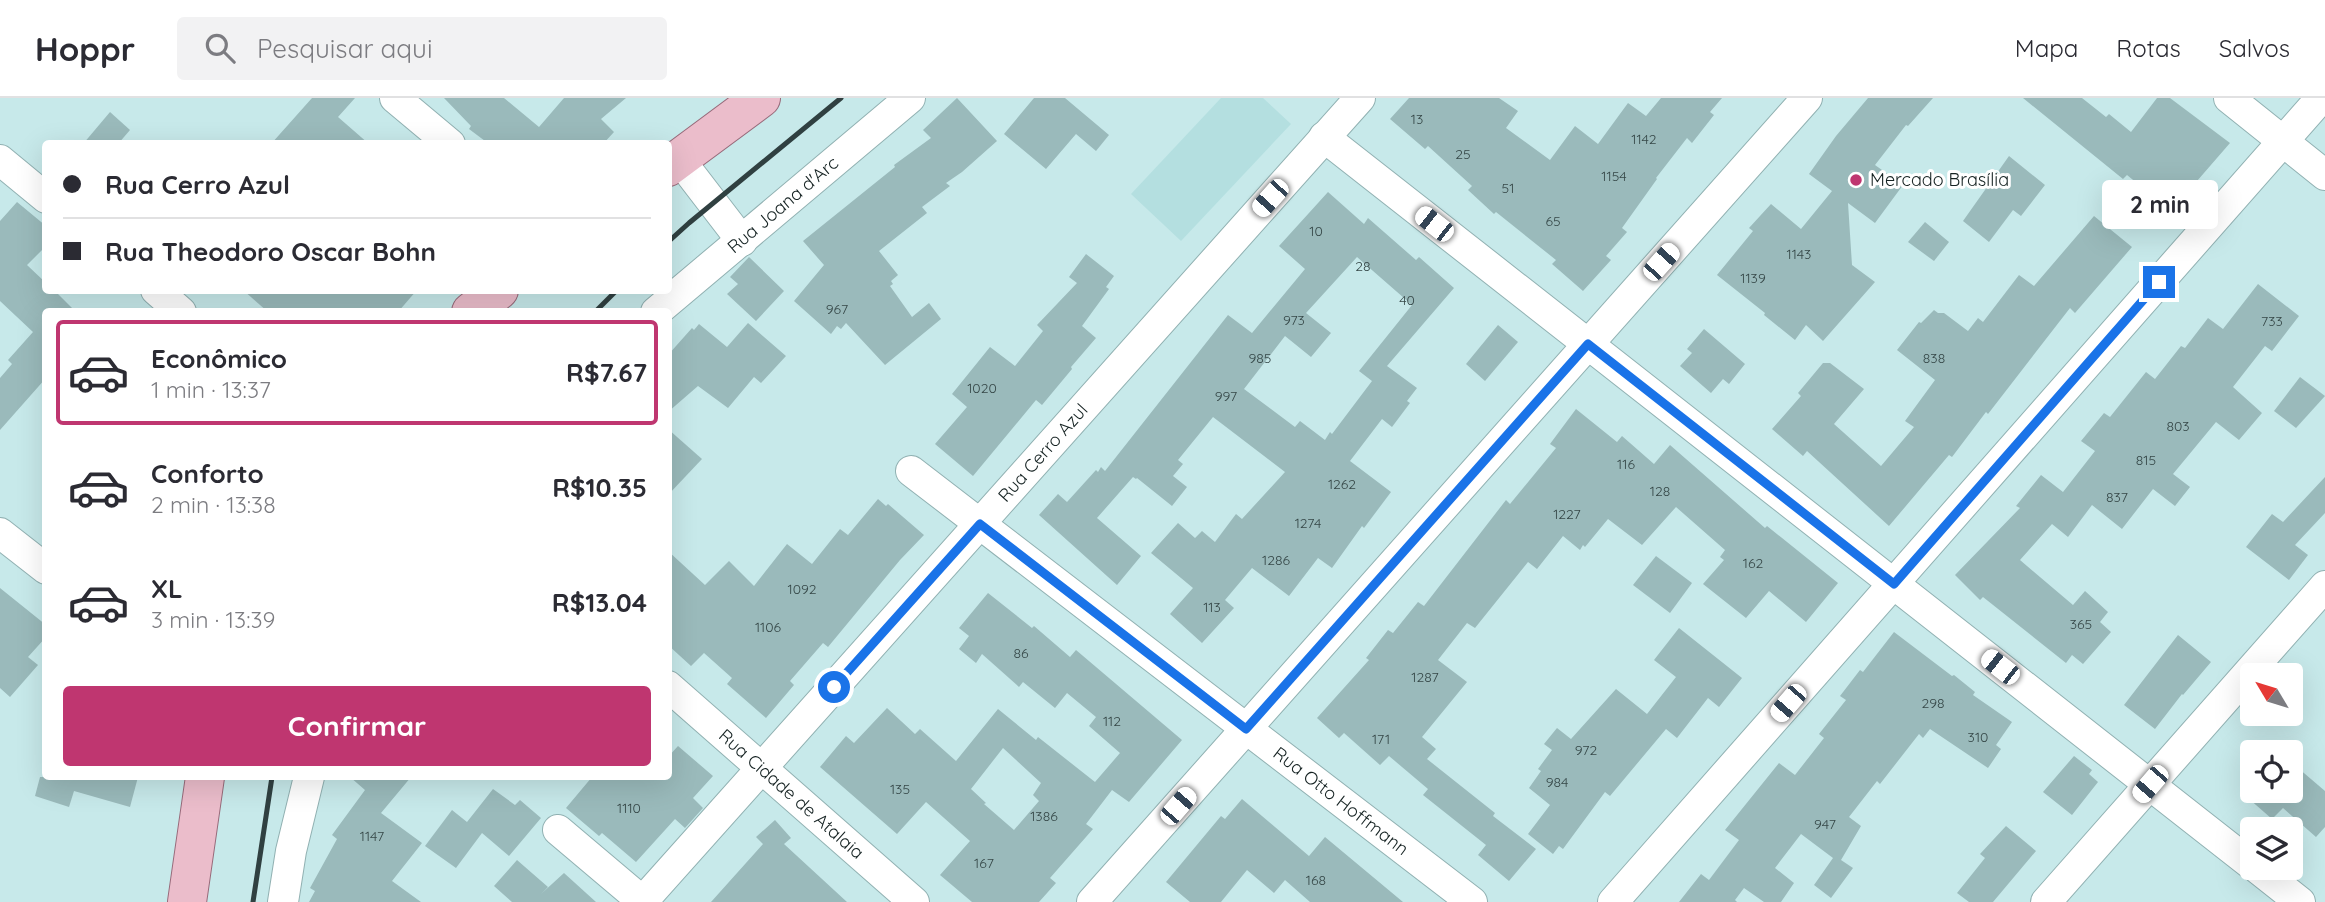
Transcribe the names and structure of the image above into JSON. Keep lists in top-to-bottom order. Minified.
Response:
{"streets":{"street":["Rua Joana d'Arc","Rua Cerro Azul","Rua Cidade de Atalaia","Rua Otto Hoffmann"]},"crossings":[["Rua Cerro Azul","Rua Cidade de Atalaia"],["Rua Cerro Azul","Rua Otto Hoffmann"]],"places":["Mercado Brasília"],"house_numbers":["13","1142","25","1154","51","65","10","1143","28","1139","40","967","973","733","985","838","1020","997","803","815","116","1262","128","837","1227","1274","1286","162","1092","113","365","1106","86","1287","298","112","310","171","972","984","135","1110","1386","947","1147","167","168"],"north":"top left","page":{"header":"Hoppr","search":"Pesquisar aqui","nav":["Mapa","Rotas","Salvos"],"banner":["Rua Cerro Azul","Rua Theodoro Oscar Bohn"],"bubble":"2 min","list":[{"name":"Econômico","note":"1 min · 13:37","value":"R$7.67"},{"name":"Conforto","note":"2 min · 13:38","value":"R$10.35"},{"name":"XL","note":"3 min · 13:39","value":"R$13.04"}],"buttons":"Confirmar"}}
